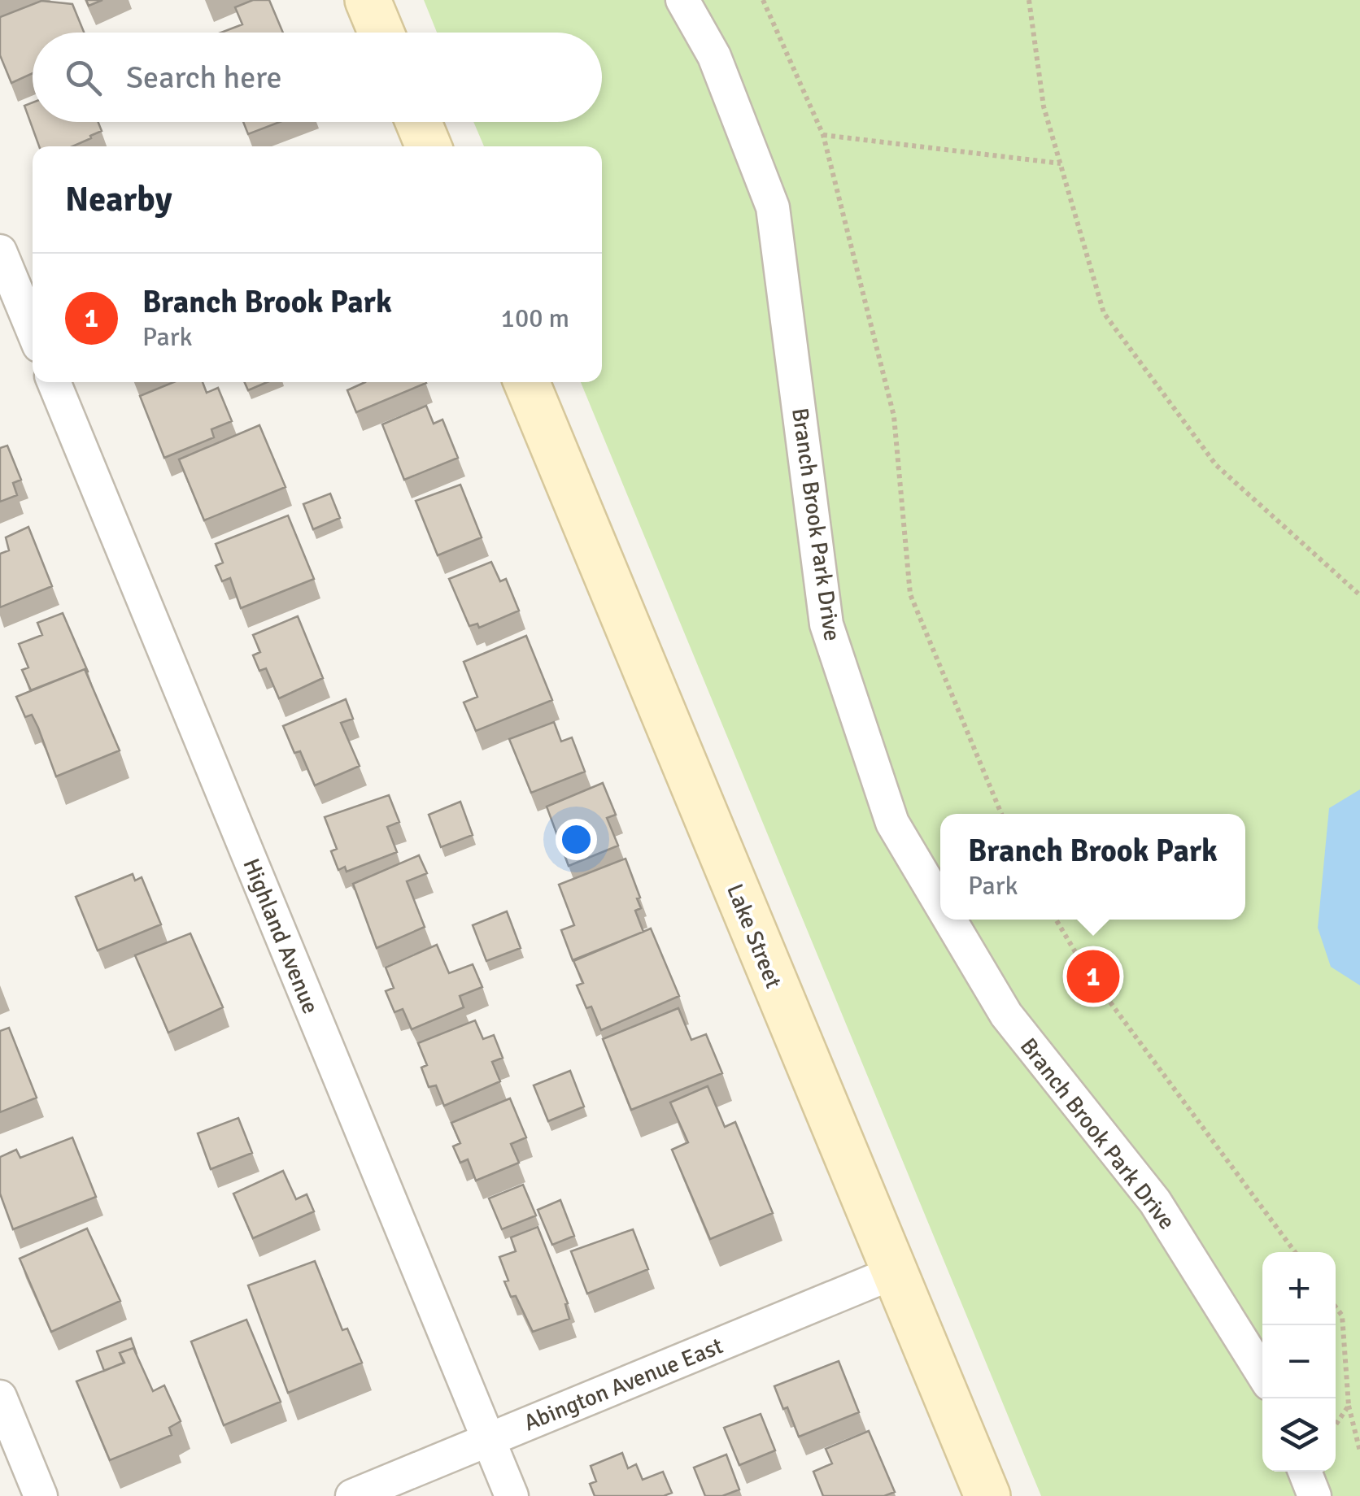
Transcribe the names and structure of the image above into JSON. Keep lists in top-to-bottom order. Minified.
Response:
{"streets":{"street":["Branch Brook Park Drive","Highland Avenue","Lake Street","Abington Avenue East"]},"crossings":[["Highland Avenue","Abington Avenue East"],["Lake Street","Abington Avenue East"]],"page":{"search":"Search here","heading":"Nearby","list":[{"mark":"1","name":"Branch Brook Park","note":"Park","value":"100 m"}],"popup":["Branch Brook Park","Park"],"pins":"1","map_buttons":["+","−"]}}
